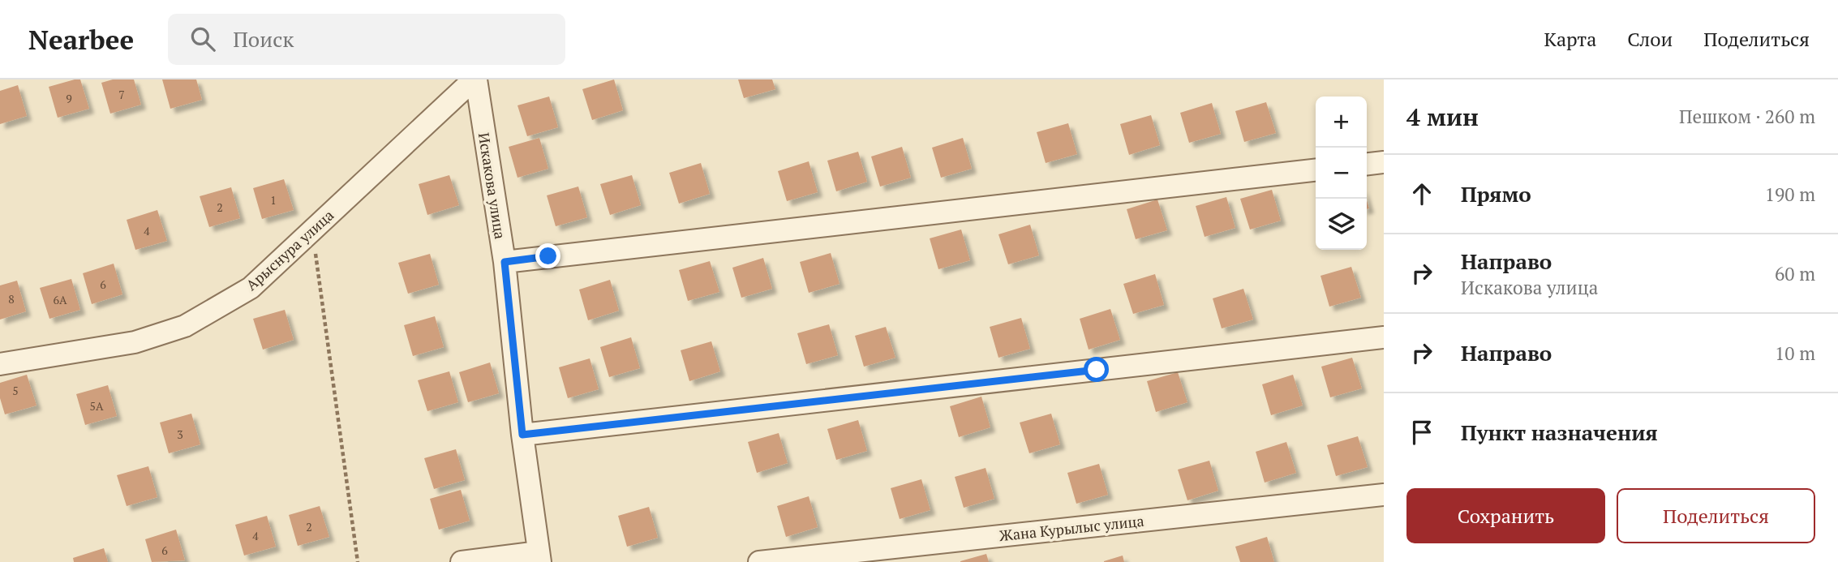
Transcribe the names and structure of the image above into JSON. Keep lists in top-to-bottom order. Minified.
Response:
{"streets":{"street":["Искакова улица","Арыснура улица","Жана Курылыс улица"]},"crossings":[["Искакова улица","Арыснура улица"]],"house_numbers":["7","9","1","2","4","6","8","6А","5","5А","3","2","4","6"],"page":{"header":"Nearbee","search":"Поиск","nav":["Карта","Слои","Поделиться"],"heading":["4 мин","Пешком · 260 m"],"map_buttons":["+","−"],"list":[["Прямо","190 m"],["Направо","Искакова улица","60 m"],["Направо","10 m"],"Пункт назначения"],"buttons":["Сохранить","Поделиться"]}}
